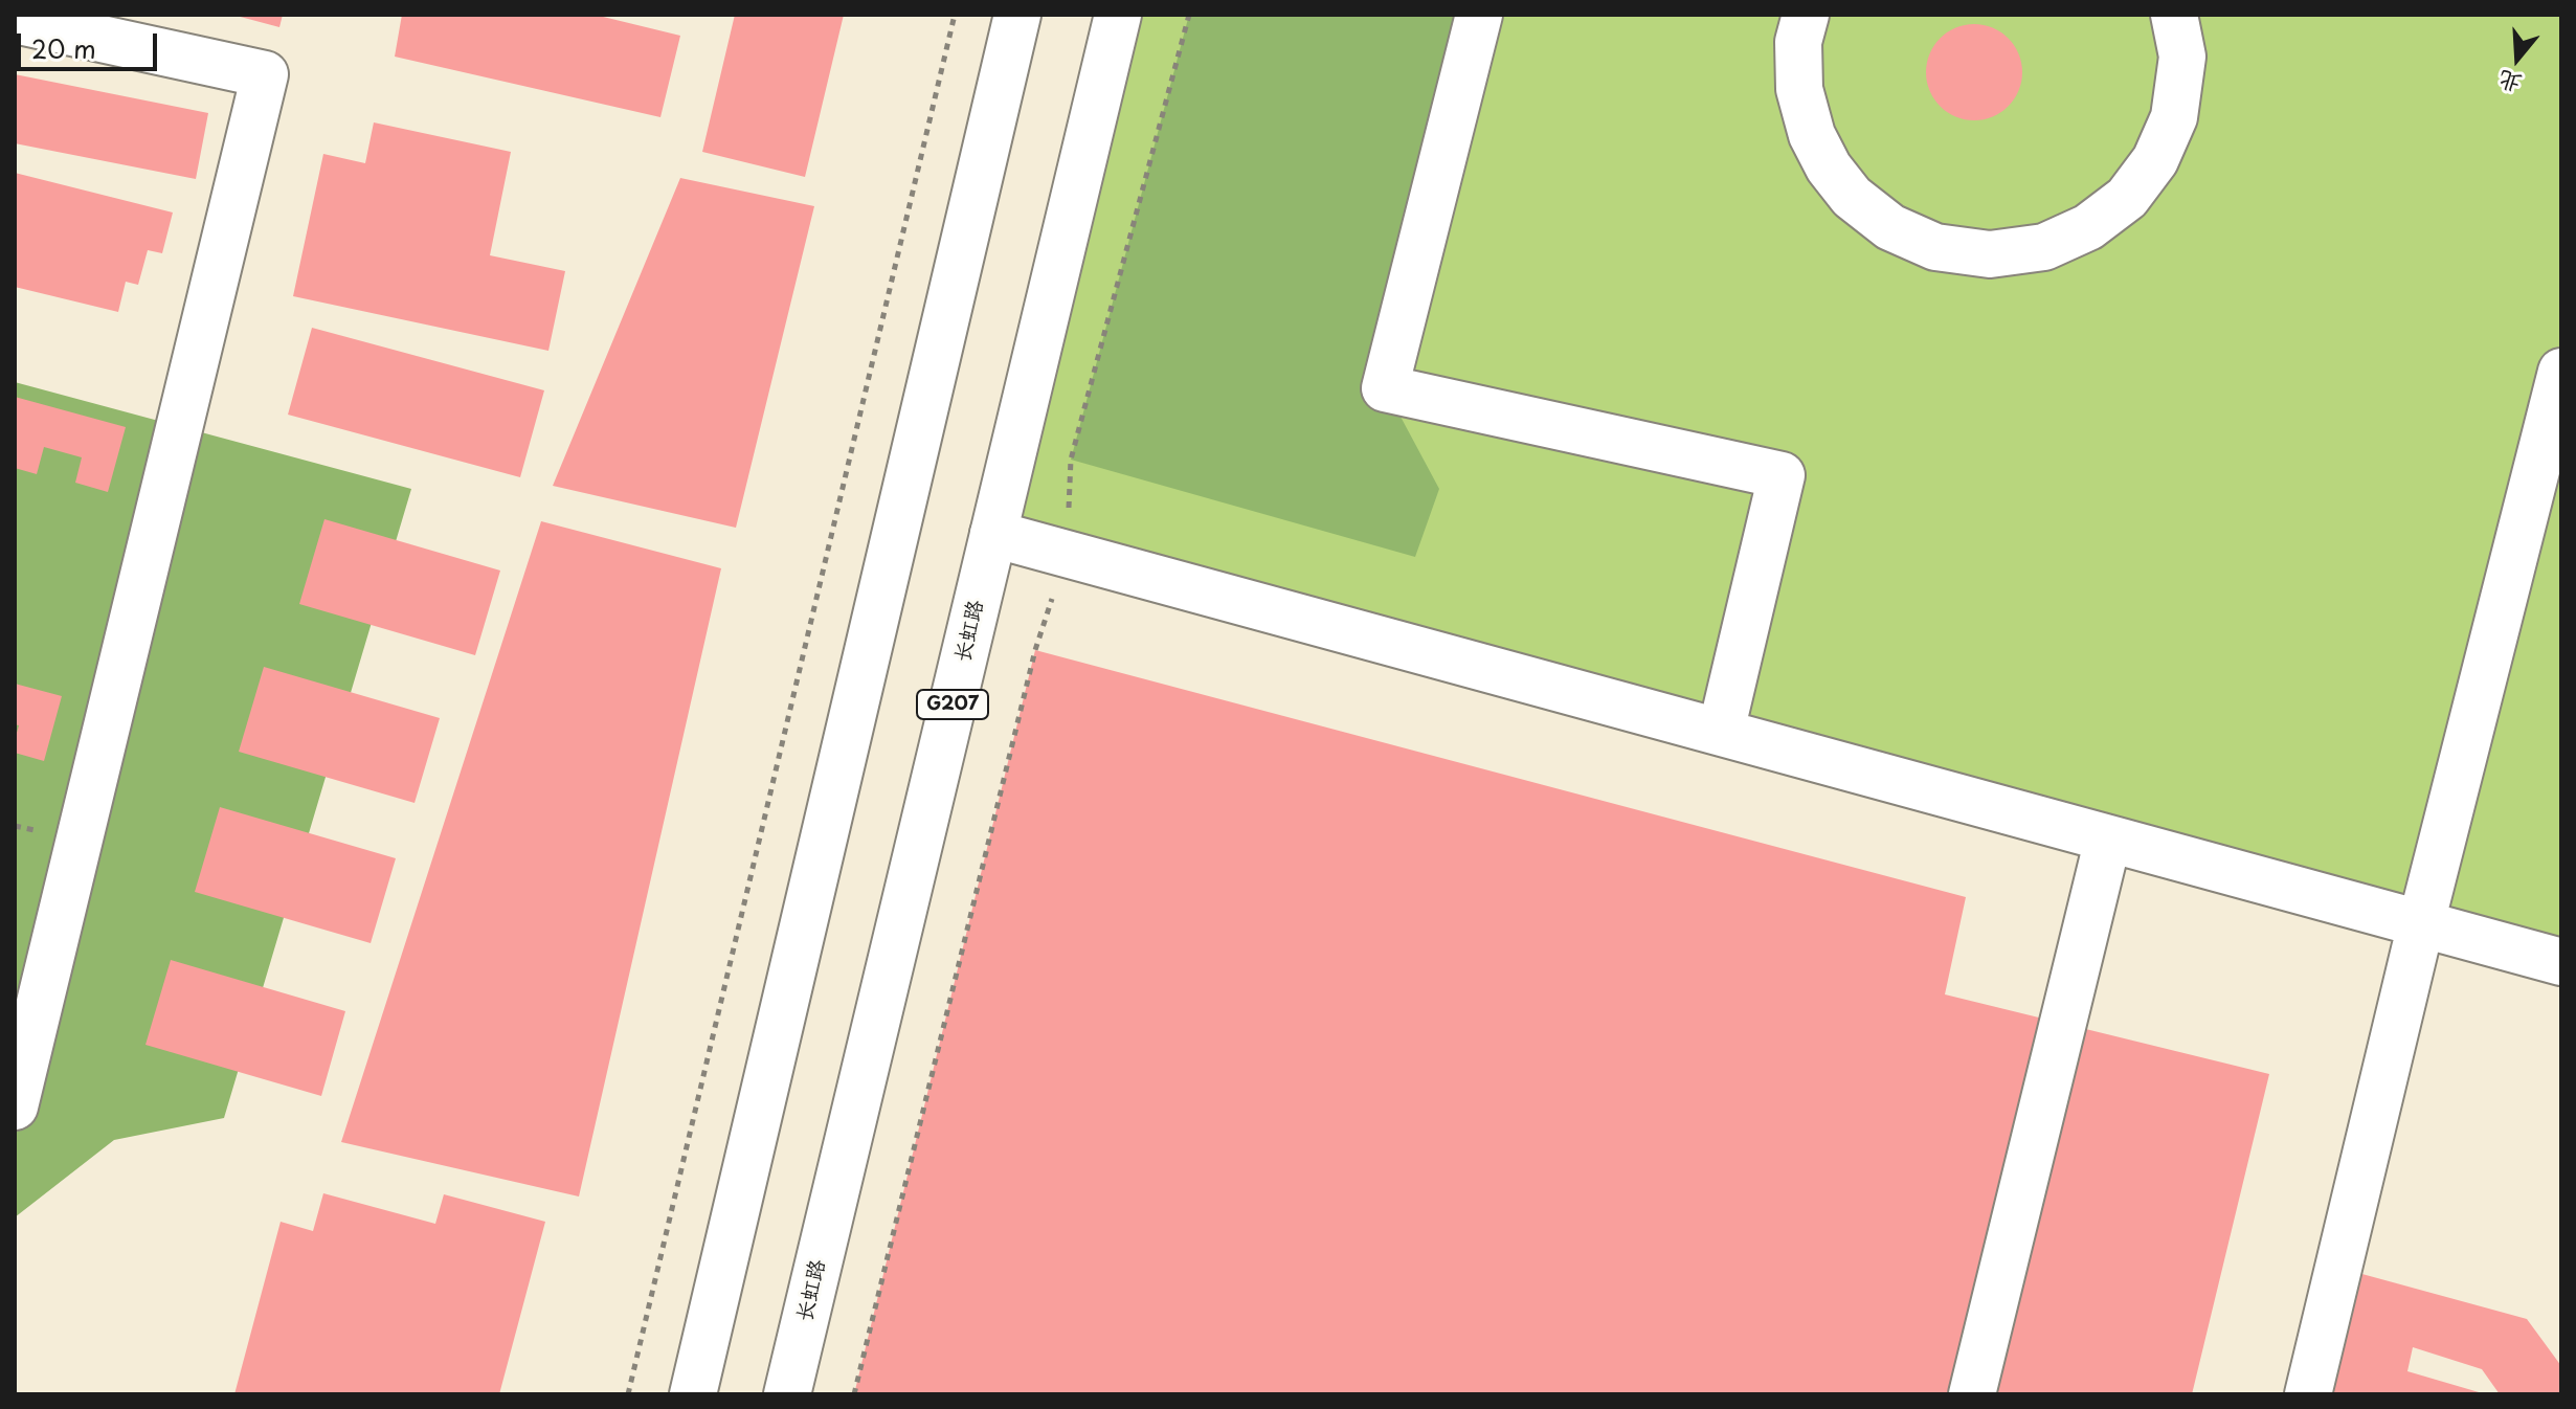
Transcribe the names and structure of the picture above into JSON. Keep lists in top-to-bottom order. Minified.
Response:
{"streets":{"main road":["长虹路","G207"]},"scale_bar":"20 m","north":"bottom"}
